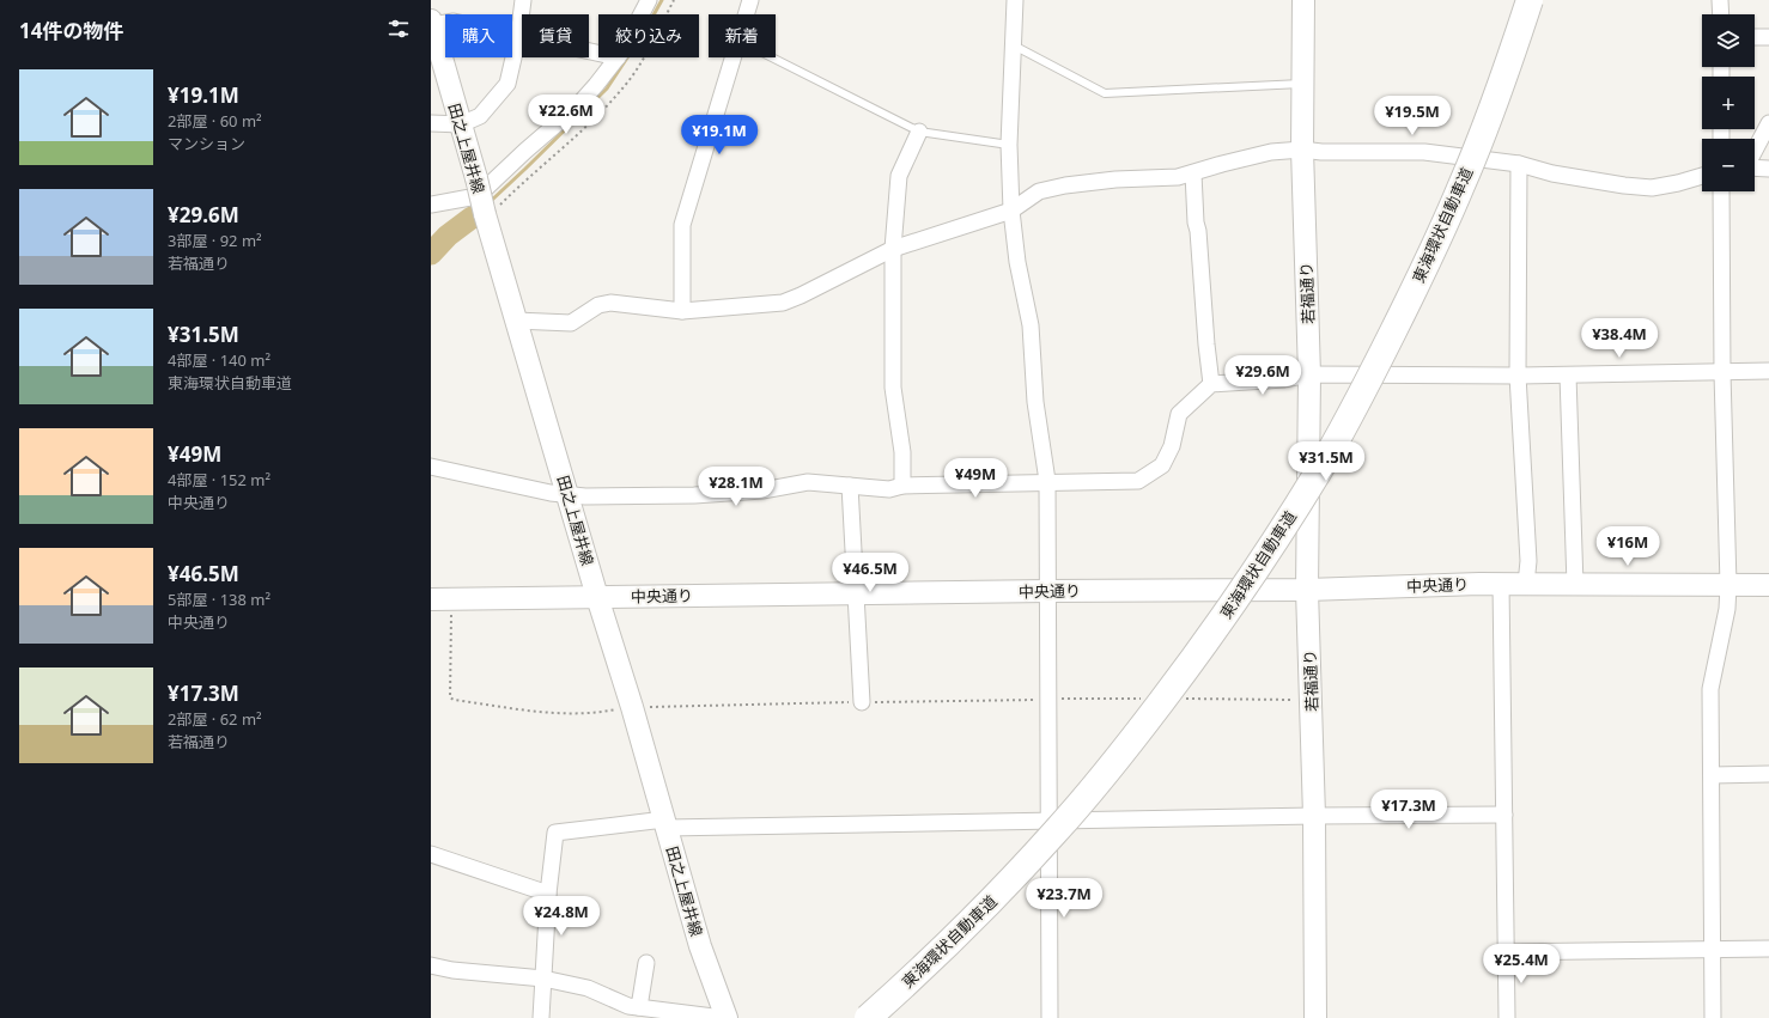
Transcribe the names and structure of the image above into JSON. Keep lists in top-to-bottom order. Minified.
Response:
{"streets":{"highway":["東海環状自動車道"],"street":["田之上屋井線","若福通り","中央通り"]},"crossings":[["田之上屋井線","中央通り"],["若福通り","中央通り"]],"page":{"heading":"14件の物件","map_buttons":["+","−"],"chip":["購入","賃貸","絞り込み","新着"],"list":[{"name":"¥19.1M","note":"2部屋 · 60 m² · マンション"},{"name":"¥29.6M","note":"3部屋 · 92 m² · 若福通り"},{"name":"¥31.5M","note":"4部屋 · 140 m² · 東海環状自動車道"},{"name":"¥49M","note":"4部屋 · 152 m² · 中央通り"},{"name":"¥46.5M","note":"5部屋 · 138 m² · 中央通り"},{"name":"¥17.3M","note":"2部屋 · 62 m² · 若福通り"}],"price":["¥22.6M","¥19.5M","¥19.1M","¥38.4M","¥29.6M","¥31.5M","¥49M","¥28.1M","¥16M","¥46.5M","¥17.3M","¥23.7M","¥24.8M","¥25.4M"]}}
